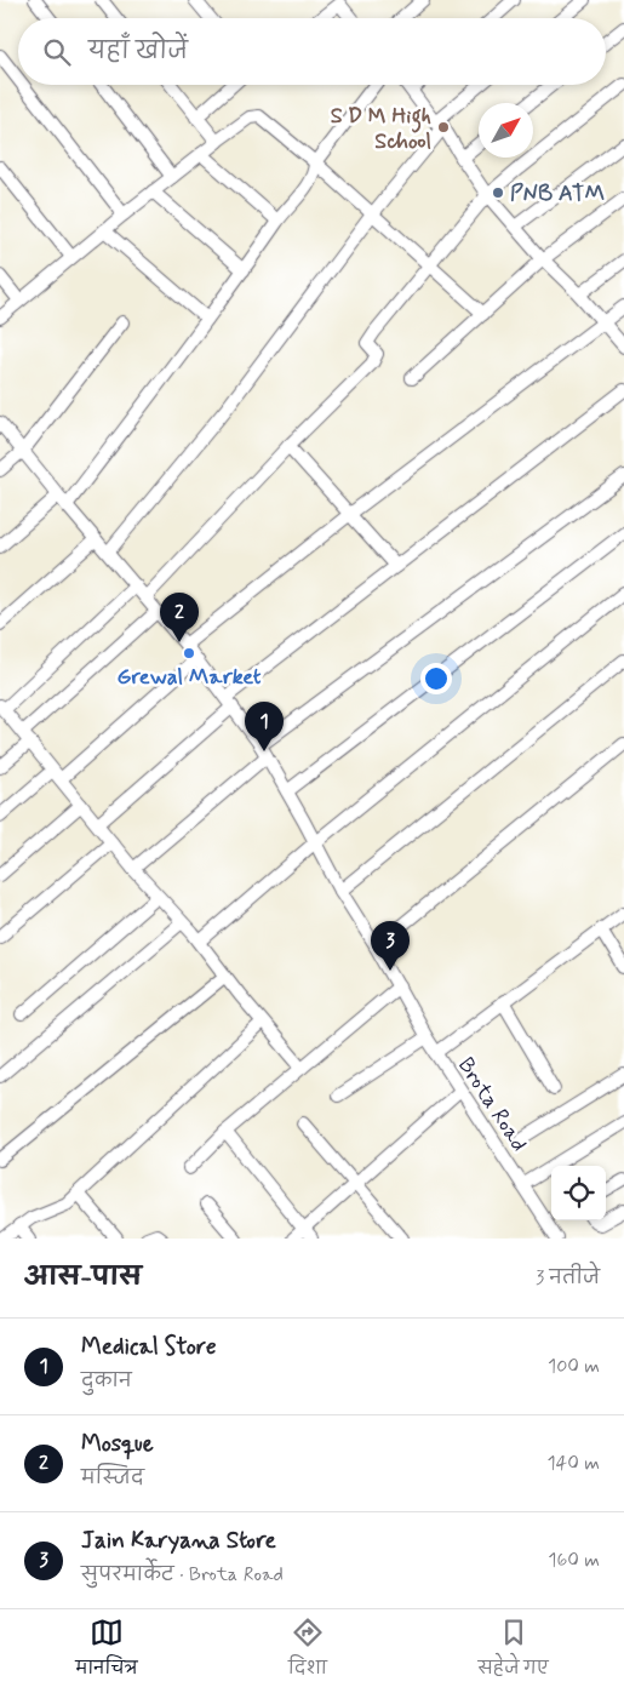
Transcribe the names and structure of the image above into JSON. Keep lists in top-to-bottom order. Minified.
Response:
{"streets":{"street":["Brota Road"]},"places":["S D M High School","PNB ATM","Grewal Market"],"north":"top right","page":{"search":"यहाँ खोजें","pins":["2","1","3"],"heading":["आस-पास","3 नतीजे"],"list":[{"mark":"1","name":"Medical Store","note":"दुकान","value":"100 m"},{"mark":"2","name":"Mosque","note":"मस्जिद","value":"140 m"},{"mark":"3","name":"Jain Karyana Store","note":"सुपरमार्केट · Brota Road","value":"160 m"}],"nav":["मानचित्र","दिशा","सहेजे गए"]}}
